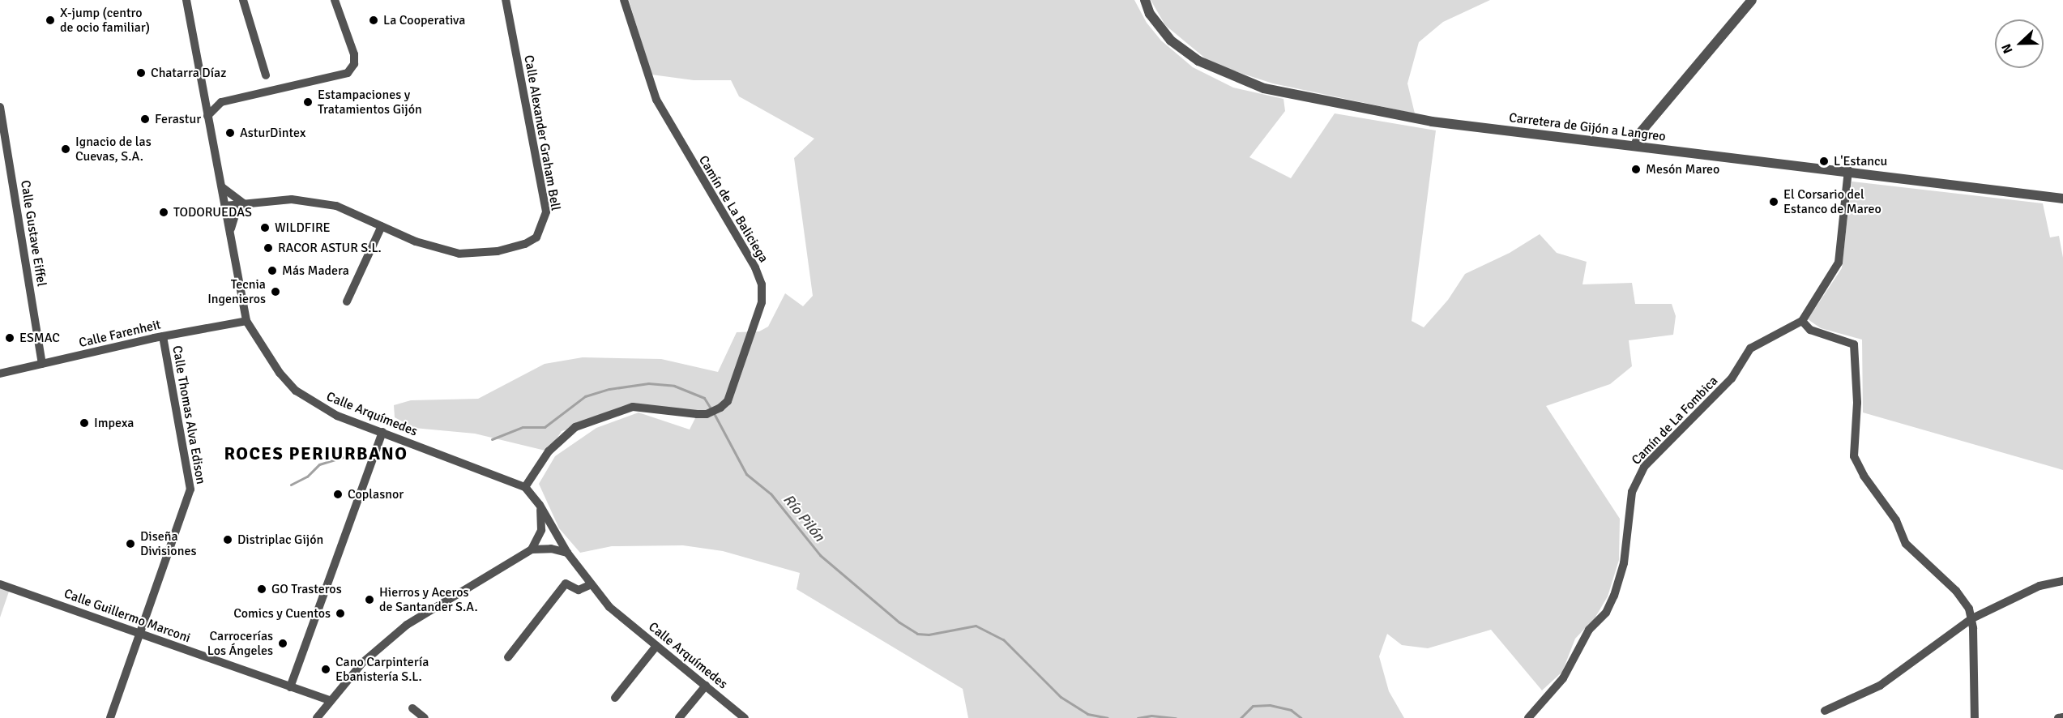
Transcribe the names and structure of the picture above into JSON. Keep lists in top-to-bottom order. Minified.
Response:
{"streets":{"street":["Carretera de Gijón a Langreo","Calle Alexander Graham Bell","Camín de La Baliciega","Calle Gustave Eiffel","Calle Farenheit","Calle Arquímedes","Calle Thomas Alva Edison","Camín de La Fombica","Calle Guillermo Marconi"]},"crossings":[["Calle Alexander Graham Bell","Calle Arquímedes"],["Camín de La Baliciega","Calle Arquímedes"],["Calle Gustave Eiffel","Calle Farenheit"],["Calle Farenheit","Calle Arquímedes"],["Calle Farenheit","Calle Thomas Alva Edison"],["Calle Thomas Alva Edison","Calle Guillermo Marconi"]],"districts":["ROCES PERIURBANO"],"water":["Río Pilón"],"places":["X-jump (centro de ocio familiar)","La Cooperativa","Chatarra Díaz","Estampaciones y Tratamientos Gijón","Ferastur","AsturDintex","Ignacio de las Cuevas, S.A.","L'Estancu","Mesón Mareo","El Corsario del Estanco de Mareo","TODORUEDAS","WILDFIRE","RACOR ASTUR S.L.","Más Madera","Tecnia Ingenieros","ESMAC","Impexa","Coplasnor","Distriplac Gijón","Diseña Divisiones","GO Trasteros","Hierros y Aceros de Santander S.A.","Comics y Cuentos","Carrocerías Los Ángeles","Cano Carpintería Ebanistería S.L."],"north":"left"}
